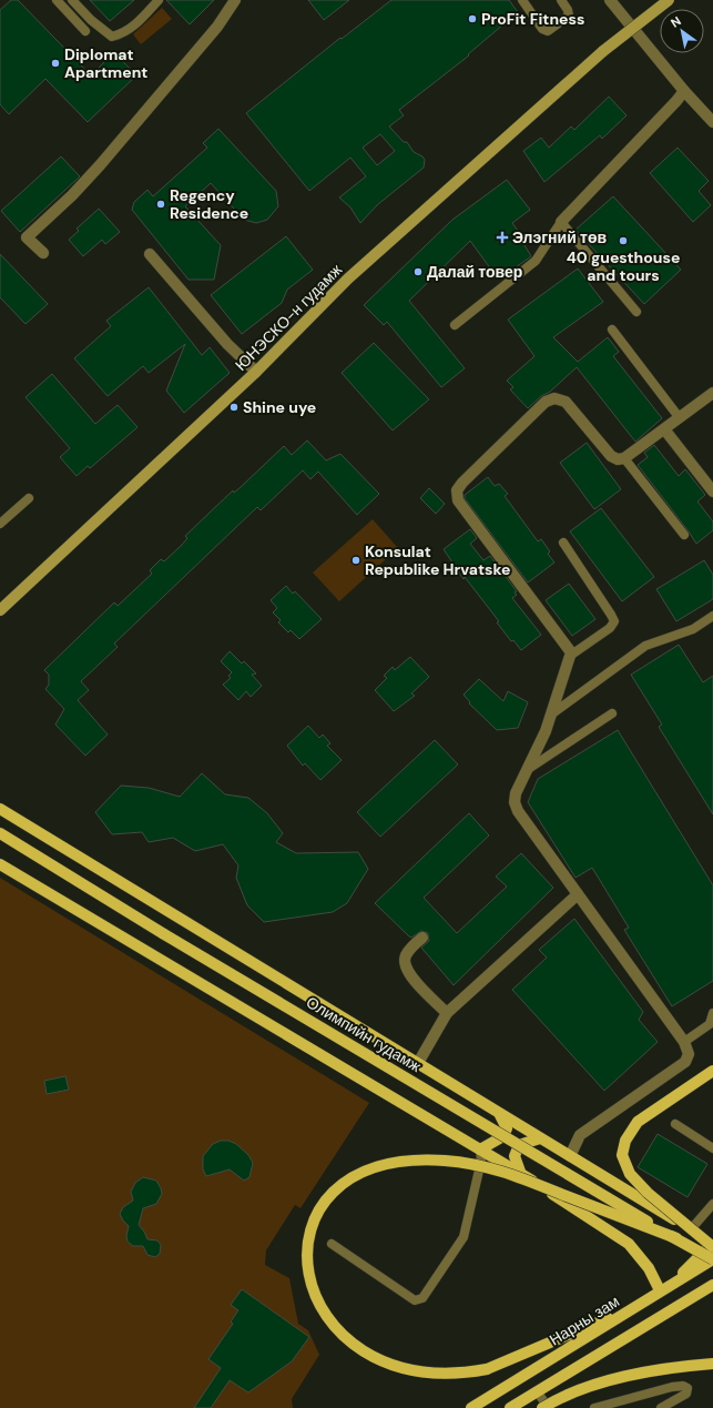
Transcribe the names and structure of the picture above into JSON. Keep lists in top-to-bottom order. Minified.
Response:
{"streets":{"main road":["ЮНЭСКО-н гудамж","Олимпийн гудамж","Нарны зам"]},"crossings":[["Олимпийн гудамж","Нарны зам"]],"places":{"other":["ProFit Fitness","Diplomat Apartment","Regency Residence","40 guesthouse and tours","Далай товер","Shine uye","Konsulat Republike Hrvatske"],"health":["Элэгний төв"]},"north":"top left"}
